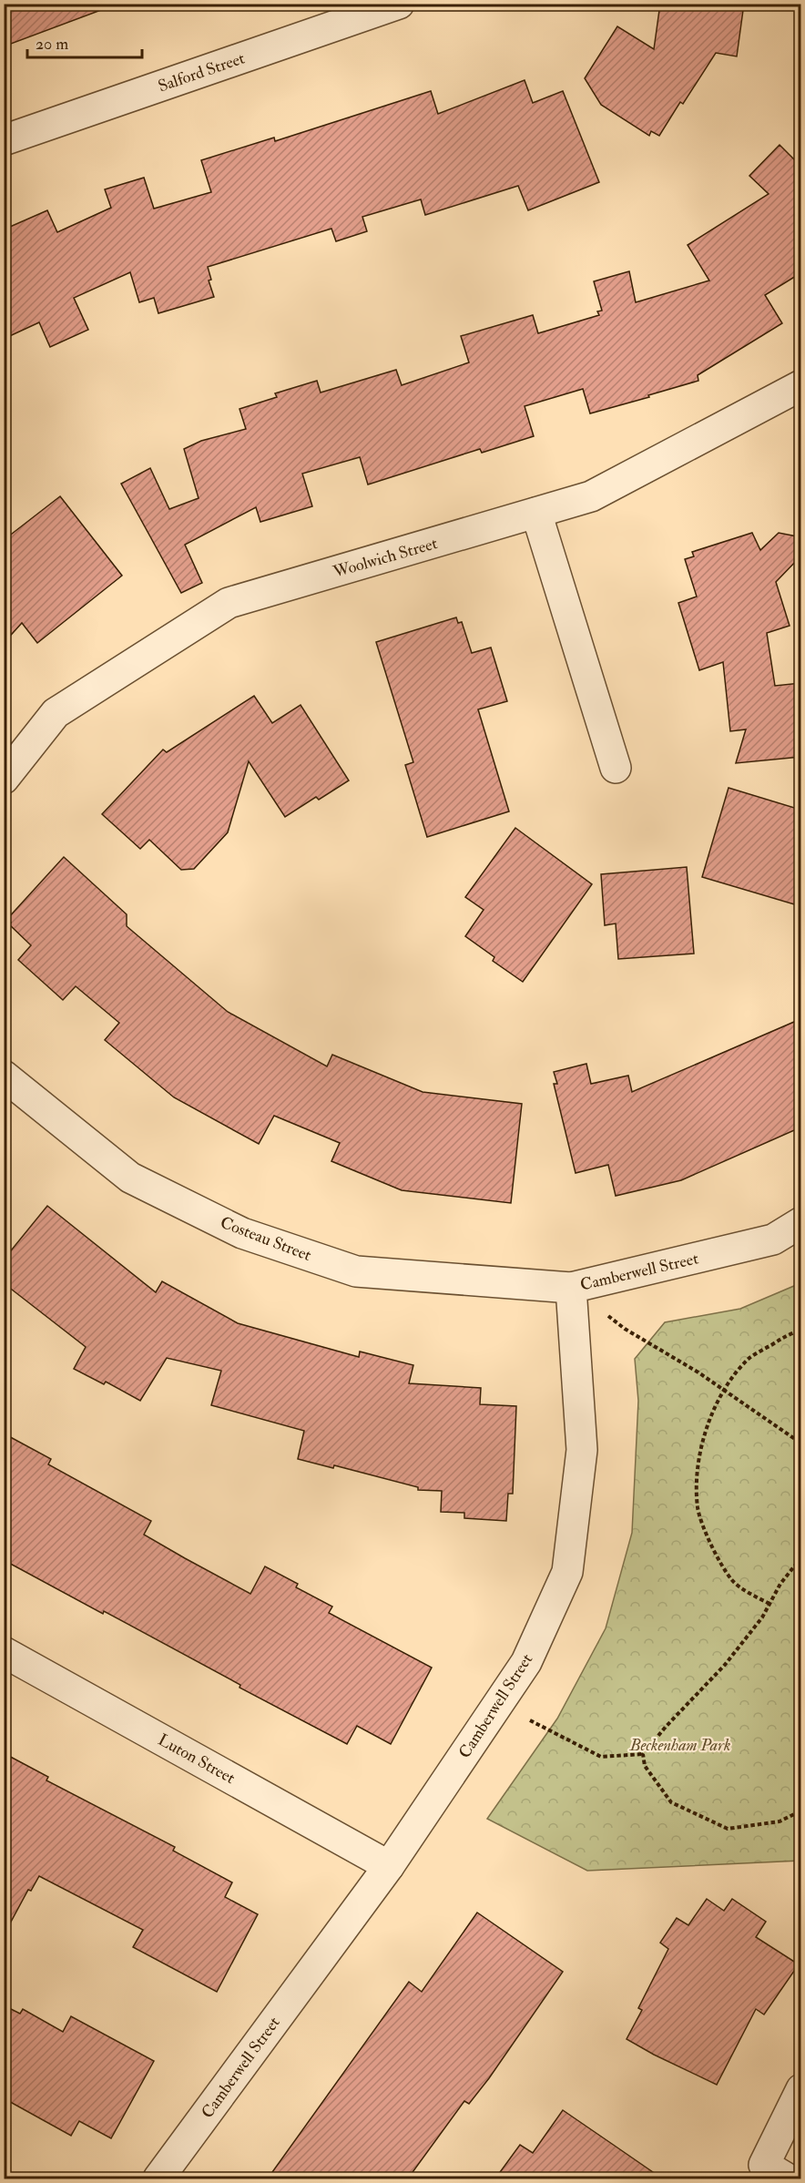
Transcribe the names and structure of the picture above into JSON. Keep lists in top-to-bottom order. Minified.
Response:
{"streets":{"street":["Salford Street","Woolwich Street","Costeau Street","Camberwell Street","Luton Street"]},"crossings":[["Costeau Street","Camberwell Street"],["Camberwell Street","Luton Street"]],"parks":["Beckenham Park"],"scale_bar":"20 m"}
